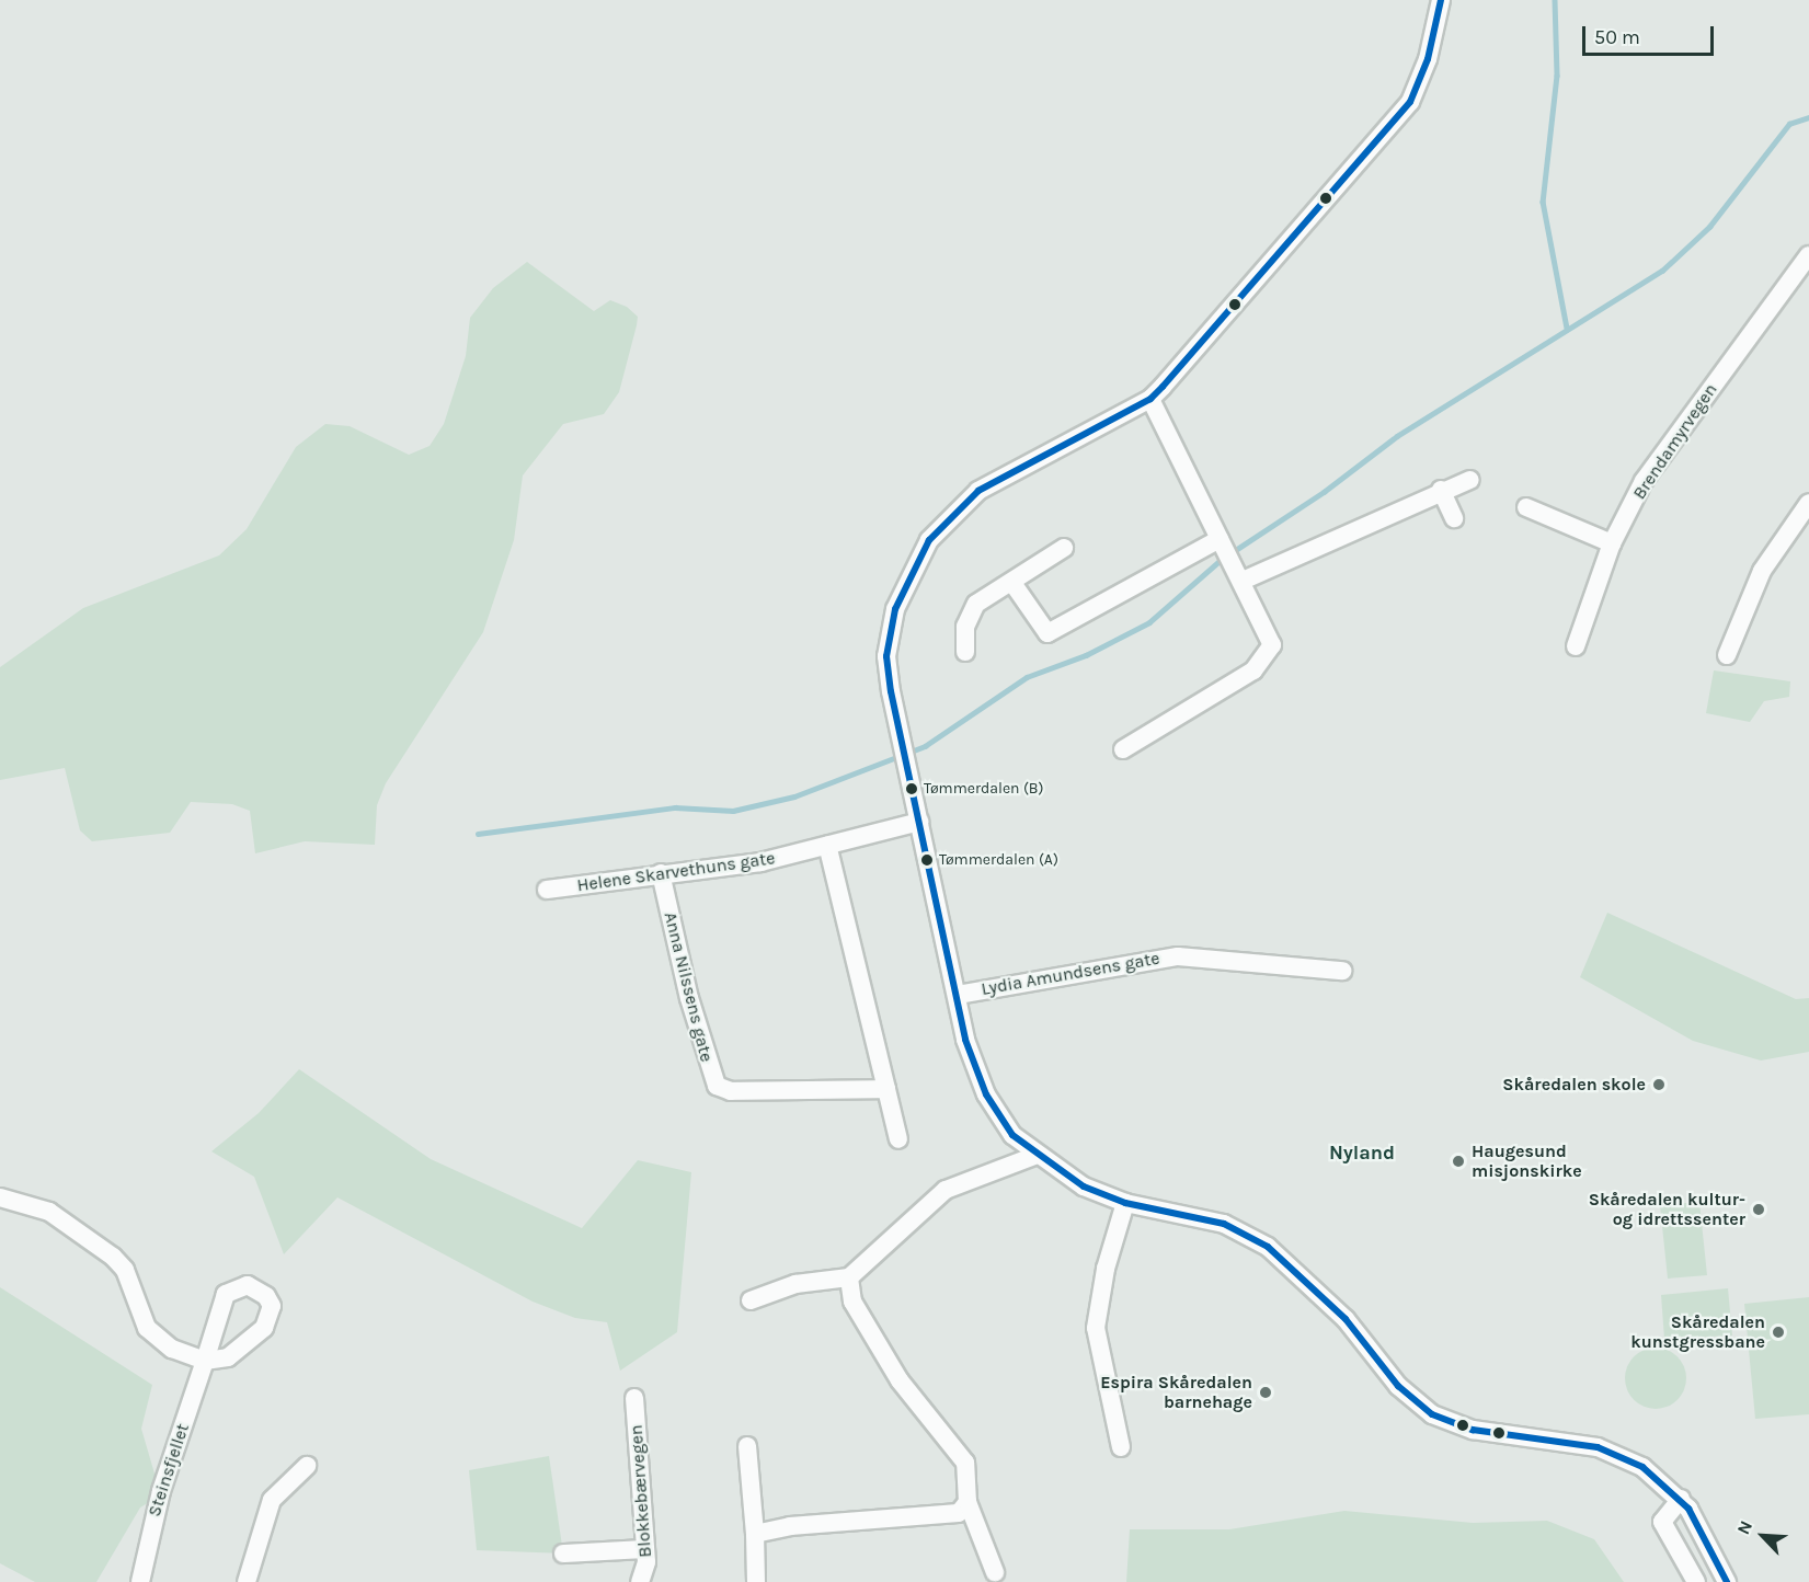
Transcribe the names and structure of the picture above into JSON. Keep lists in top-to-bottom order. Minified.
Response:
{"streets":{"street":["Brendamyrvegen","Helene Skarvethuns gate","Lydia Amundsens gate","Anna Nilssens gate","Steinsfjellet","Blokkebærvegen"]},"crossings":[["Helene Skarvethuns gate","Anna Nilssens gate"]],"districts":["Nyland"],"places":["Tømmerdalen (B)","Tømmerdalen (A)","Skåredalen skole","Haugesund misjonskirke","Skåredalen kultur- og idrettssenter","Skåredalen kunstgressbane","Espira Skåredalen barnehage"],"scale_bar":"50 m","north":"top left"}
